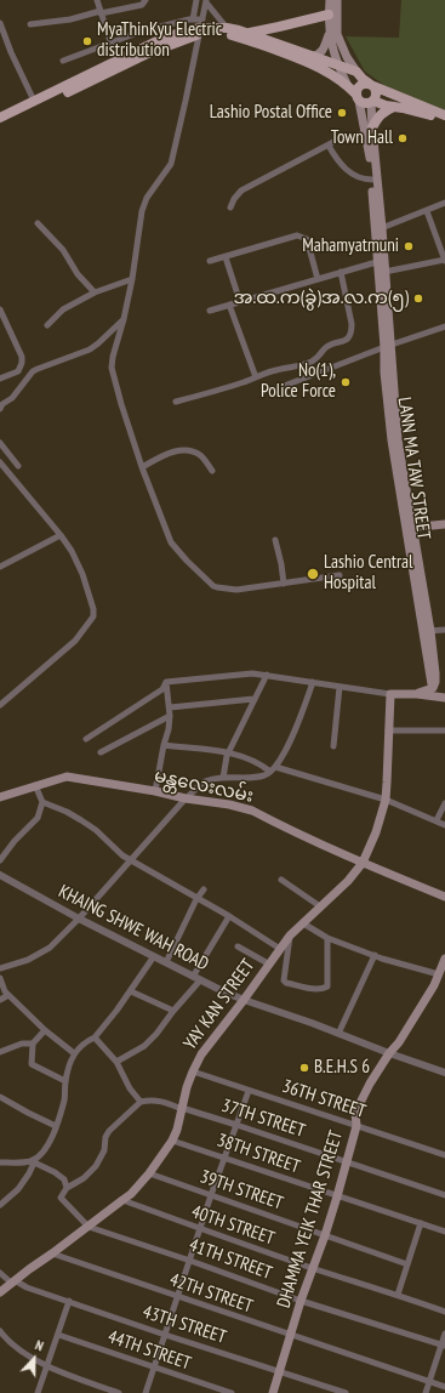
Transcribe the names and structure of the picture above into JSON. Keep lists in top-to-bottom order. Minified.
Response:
{"streets":{"main road":["LANN MA TAW STREET","မန္တလေးလမ်း","YAY KAN STREET","DHAMMA YEIK THAR STREET"],"street":["KHAING SHWE WAH ROAD","36TH STREET","37TH STREET","38TH STREET","39TH STREET","40TH STREET","41TH STREET","42TH STREET","43TH STREET","44TH STREET"]},"crossings":[["မန္တလေးလမ်း","YAY KAN STREET"],["KHAING SHWE WAH ROAD","YAY KAN STREET"],["KHAING SHWE WAH ROAD","DHAMMA YEIK THAR STREET"],["YAY KAN STREET","36TH STREET"],["YAY KAN STREET","37TH STREET"],["YAY KAN STREET","38TH STREET"],["YAY KAN STREET","39TH STREET"],["YAY KAN STREET","40TH STREET"],["YAY KAN STREET","41TH STREET"],["YAY KAN STREET","42TH STREET"],["YAY KAN STREET","43TH STREET"],["36TH STREET","DHAMMA YEIK THAR STREET"],["37TH STREET","DHAMMA YEIK THAR STREET"],["38TH STREET","DHAMMA YEIK THAR STREET"],["39TH STREET","DHAMMA YEIK THAR STREET"],["DHAMMA YEIK THAR STREET","40TH STREET"],["DHAMMA YEIK THAR STREET","41TH STREET"],["DHAMMA YEIK THAR STREET","42TH STREET"],["DHAMMA YEIK THAR STREET","43TH STREET"]],"places":["MyaThinKyu Electric distribution","Lashio Postal Office","Town Hall","Mahamyatmuni","အ.ထ.က(ခွဲ)အ.လ.က(၅)","No(1), Police Force","Lashio Central Hospital","B.E.H.S 6"],"north":"top"}
